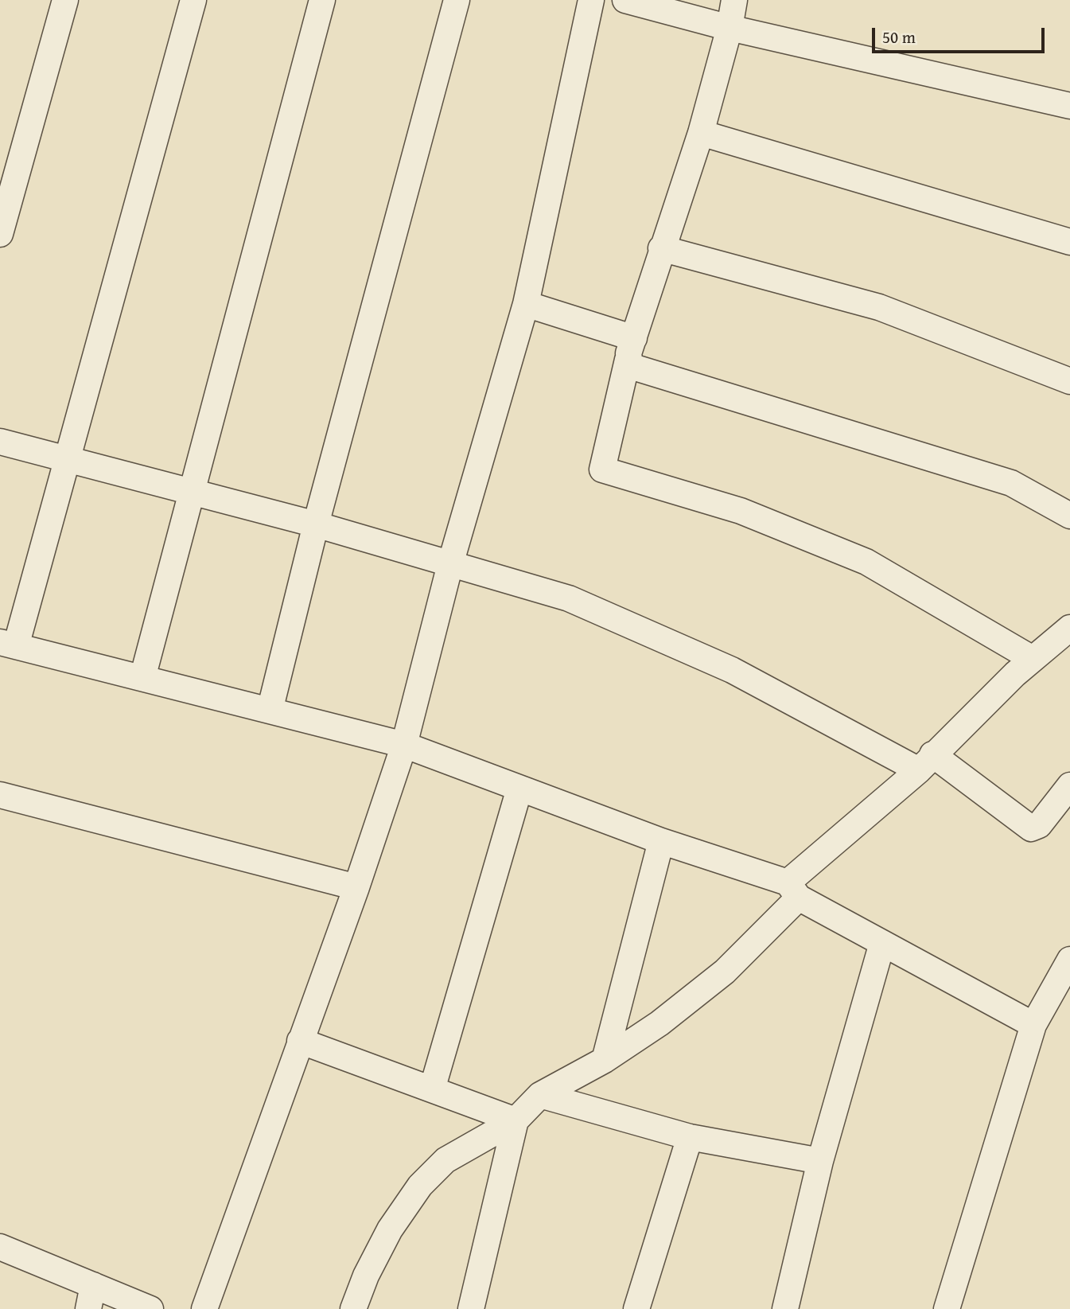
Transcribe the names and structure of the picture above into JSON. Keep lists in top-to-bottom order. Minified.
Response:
{"scale_bar":"50 m"}
